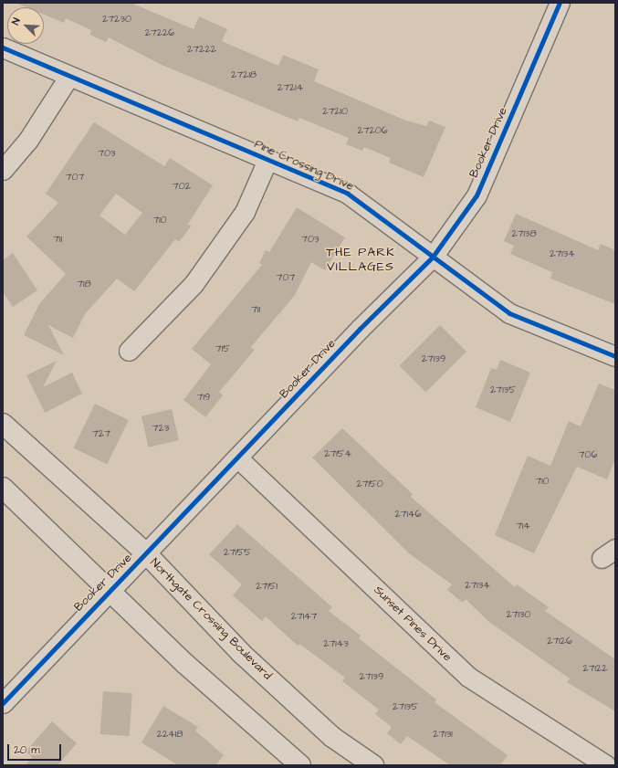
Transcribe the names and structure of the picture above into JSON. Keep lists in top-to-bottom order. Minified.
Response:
{"streets":{"main road":["Northgate Crossing Boulevard"],"street":["Booker Drive","Pine Crossing Drive","Sunset Pines Drive"]},"crossings":[["Booker Drive","Pine Crossing Drive"],["Booker Drive","Northgate Crossing Boulevard"],["Booker Drive","Sunset Pines Drive"]],"districts":["THE PARK VILLAGES"],"house_numbers":["27230","27226","27222","27218","27214","27210","27206","703","707","702","710","27138","711","703","27134","707","718","711","715","27139","27135","719","723","727","27154","706","710","27150","27146","714","27155","27134","27151","27130","27147","27126","27143","27122","27139","27135","22418","27131"],"scale_bar":"20 m","north":"top left"}
